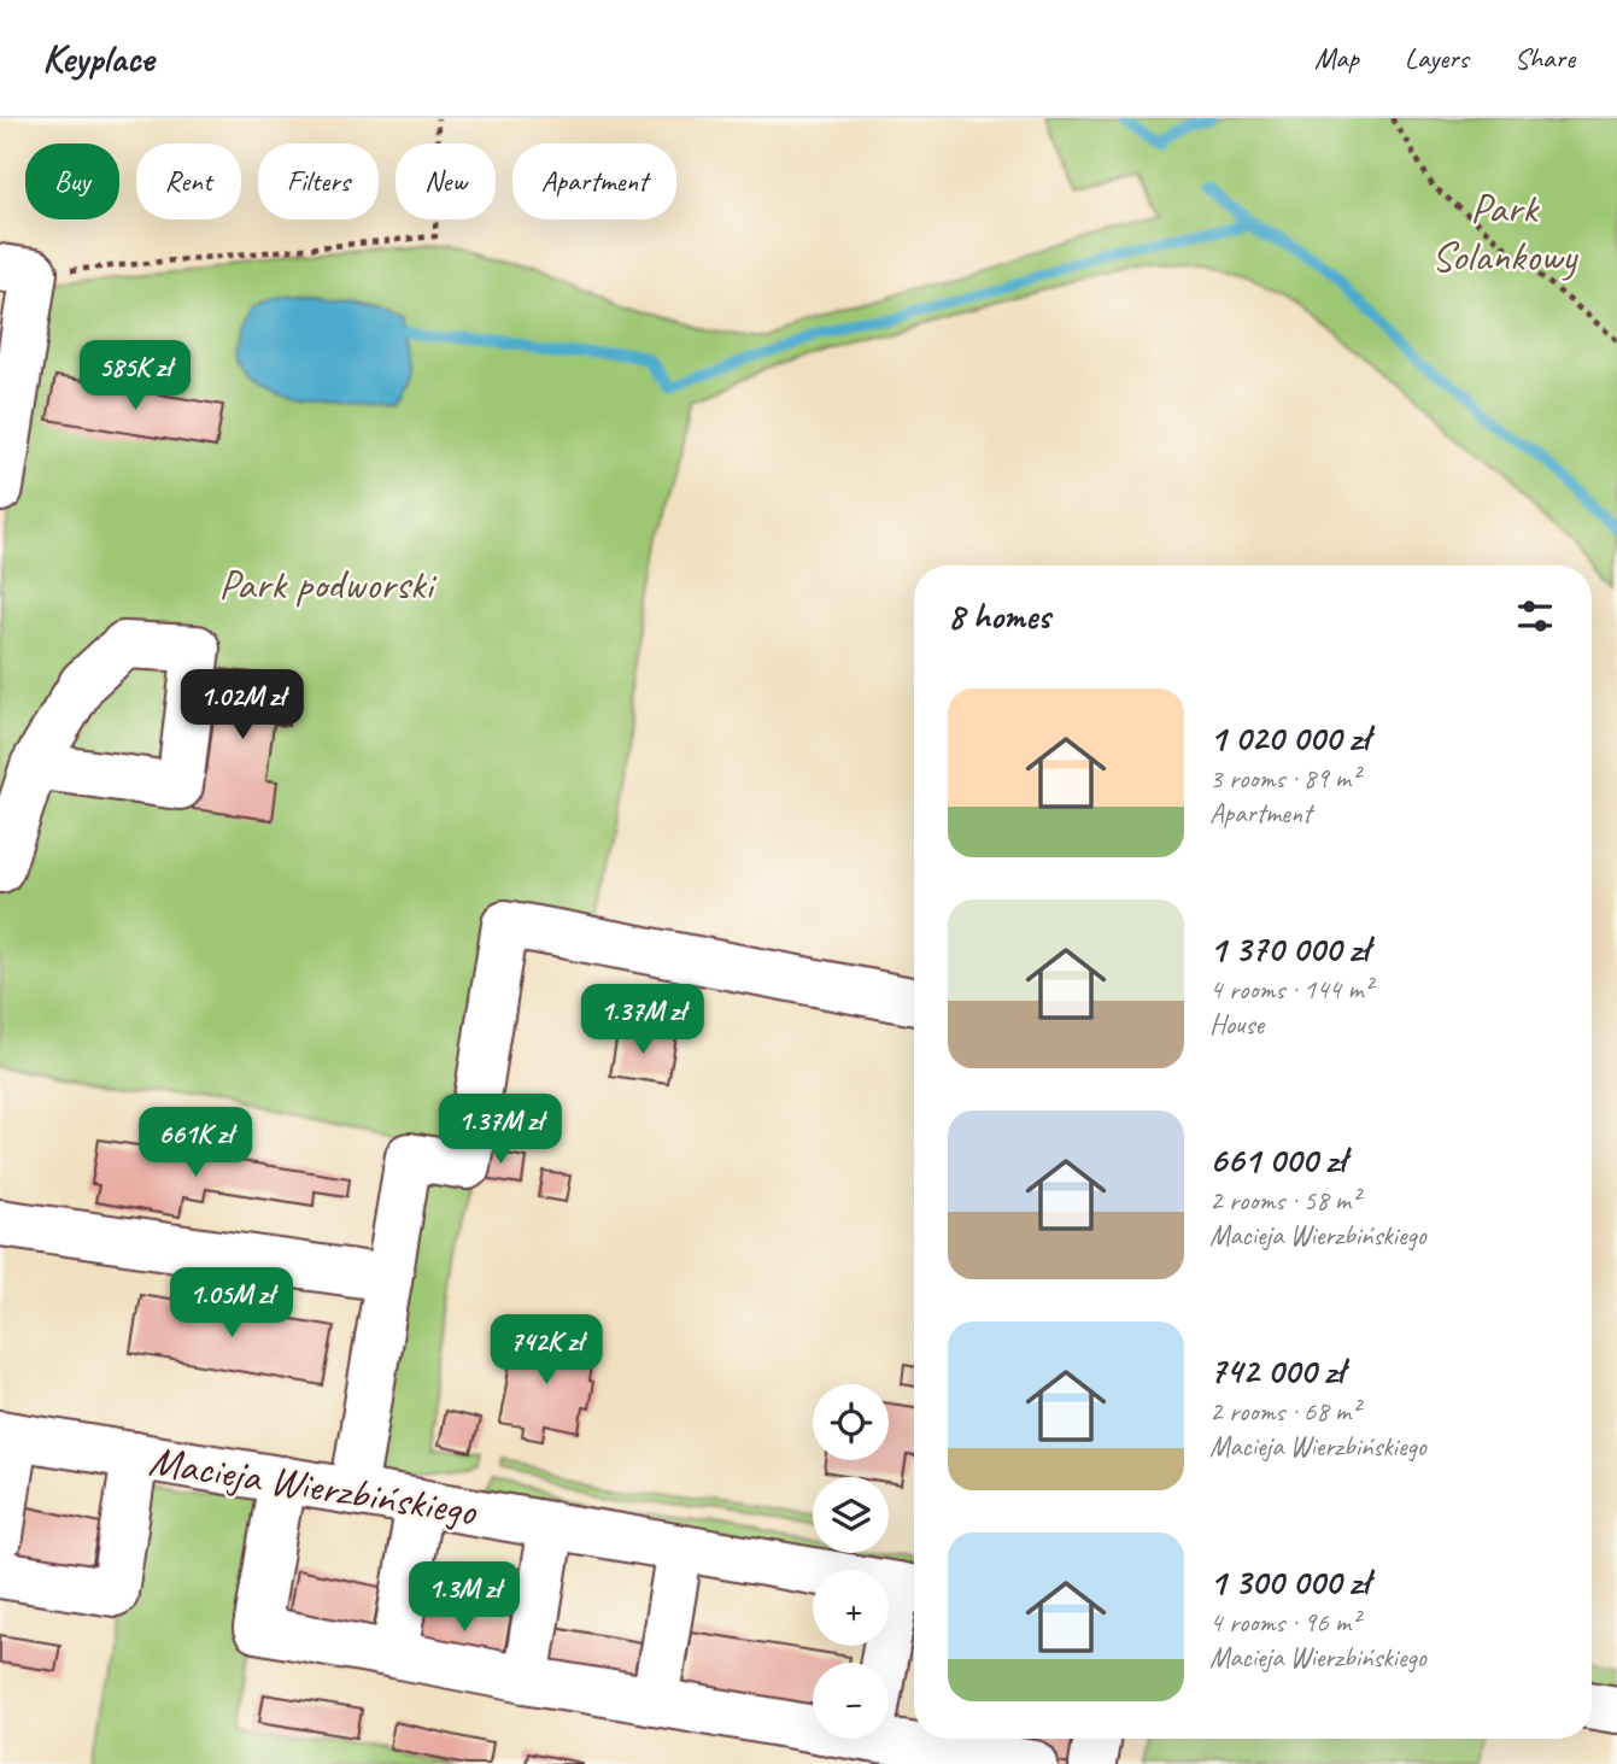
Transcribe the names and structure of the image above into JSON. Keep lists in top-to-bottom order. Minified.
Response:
{"streets":{"street":["Macieja Wierzbińskiego"]},"parks":["Park Solankowy","Park podworski"],"page":{"header":"Keyplace","nav":["Map","Layers","Share"],"chip":["Buy","Rent","Filters","New","Apartment"],"price":["585K zł","1.02M zł","1.37M zł","1.37M zł","661K zł","1.05M zł","742K zł","1.3M zł"],"heading":"8 homes","list":[{"name":"1 020 000 zł","note":"3 rooms · 89 m² · Apartment"},{"name":"1 370 000 zł","note":"4 rooms · 144 m² · House"},{"name":"661 000 zł","note":"2 rooms · 58 m² · Macieja Wierzbińskiego"},{"name":"742 000 zł","note":"2 rooms · 68 m² · Macieja Wierzbińskiego"},{"name":"1 300 000 zł","note":"4 rooms · 96 m² · Macieja Wierzbińskiego"}],"map_buttons":["+","−"]}}
